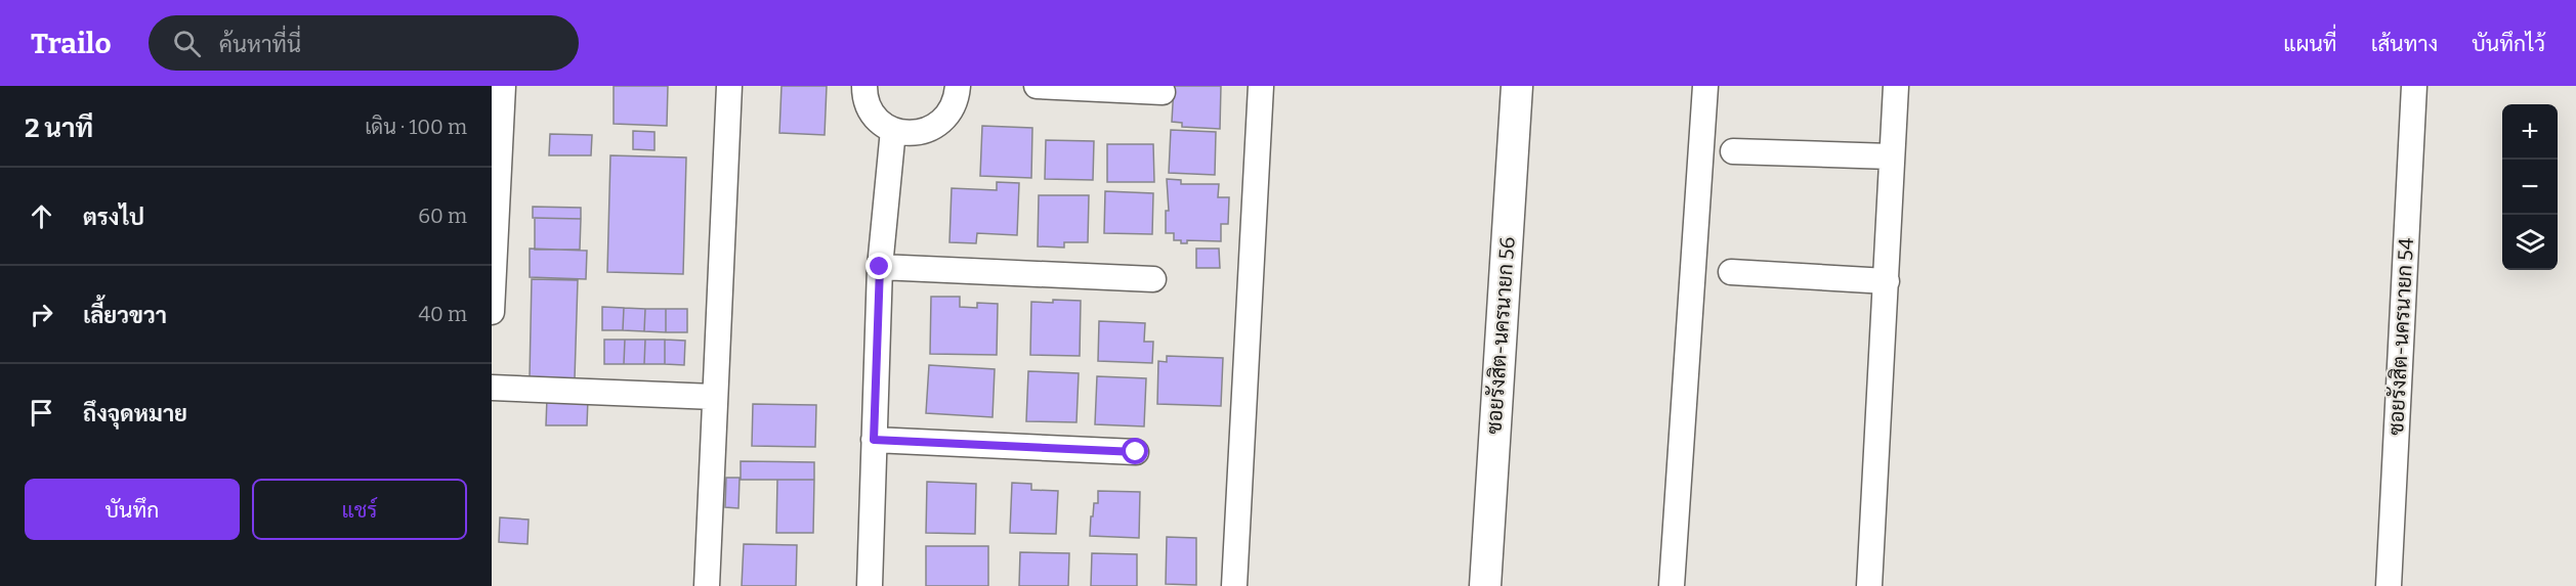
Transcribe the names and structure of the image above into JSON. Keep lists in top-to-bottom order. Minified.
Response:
{"streets":{"street":["ซอยรังสิต-นครนายก 56","ซอยรังสิต-นครนายก 54"]},"page":{"header":"Trailo","search":"ค้นหาที่นี่","nav":["แผนที่","เส้นทาง","บันทึกไว้"],"heading":["2 นาที","เดิน · 100 m"],"map_buttons":["+","−"],"list":[["ตรงไป","60 m"],["เลี้ยวขวา","40 m"],"ถึงจุดหมาย"],"buttons":["บันทึก","แชร์"]}}
